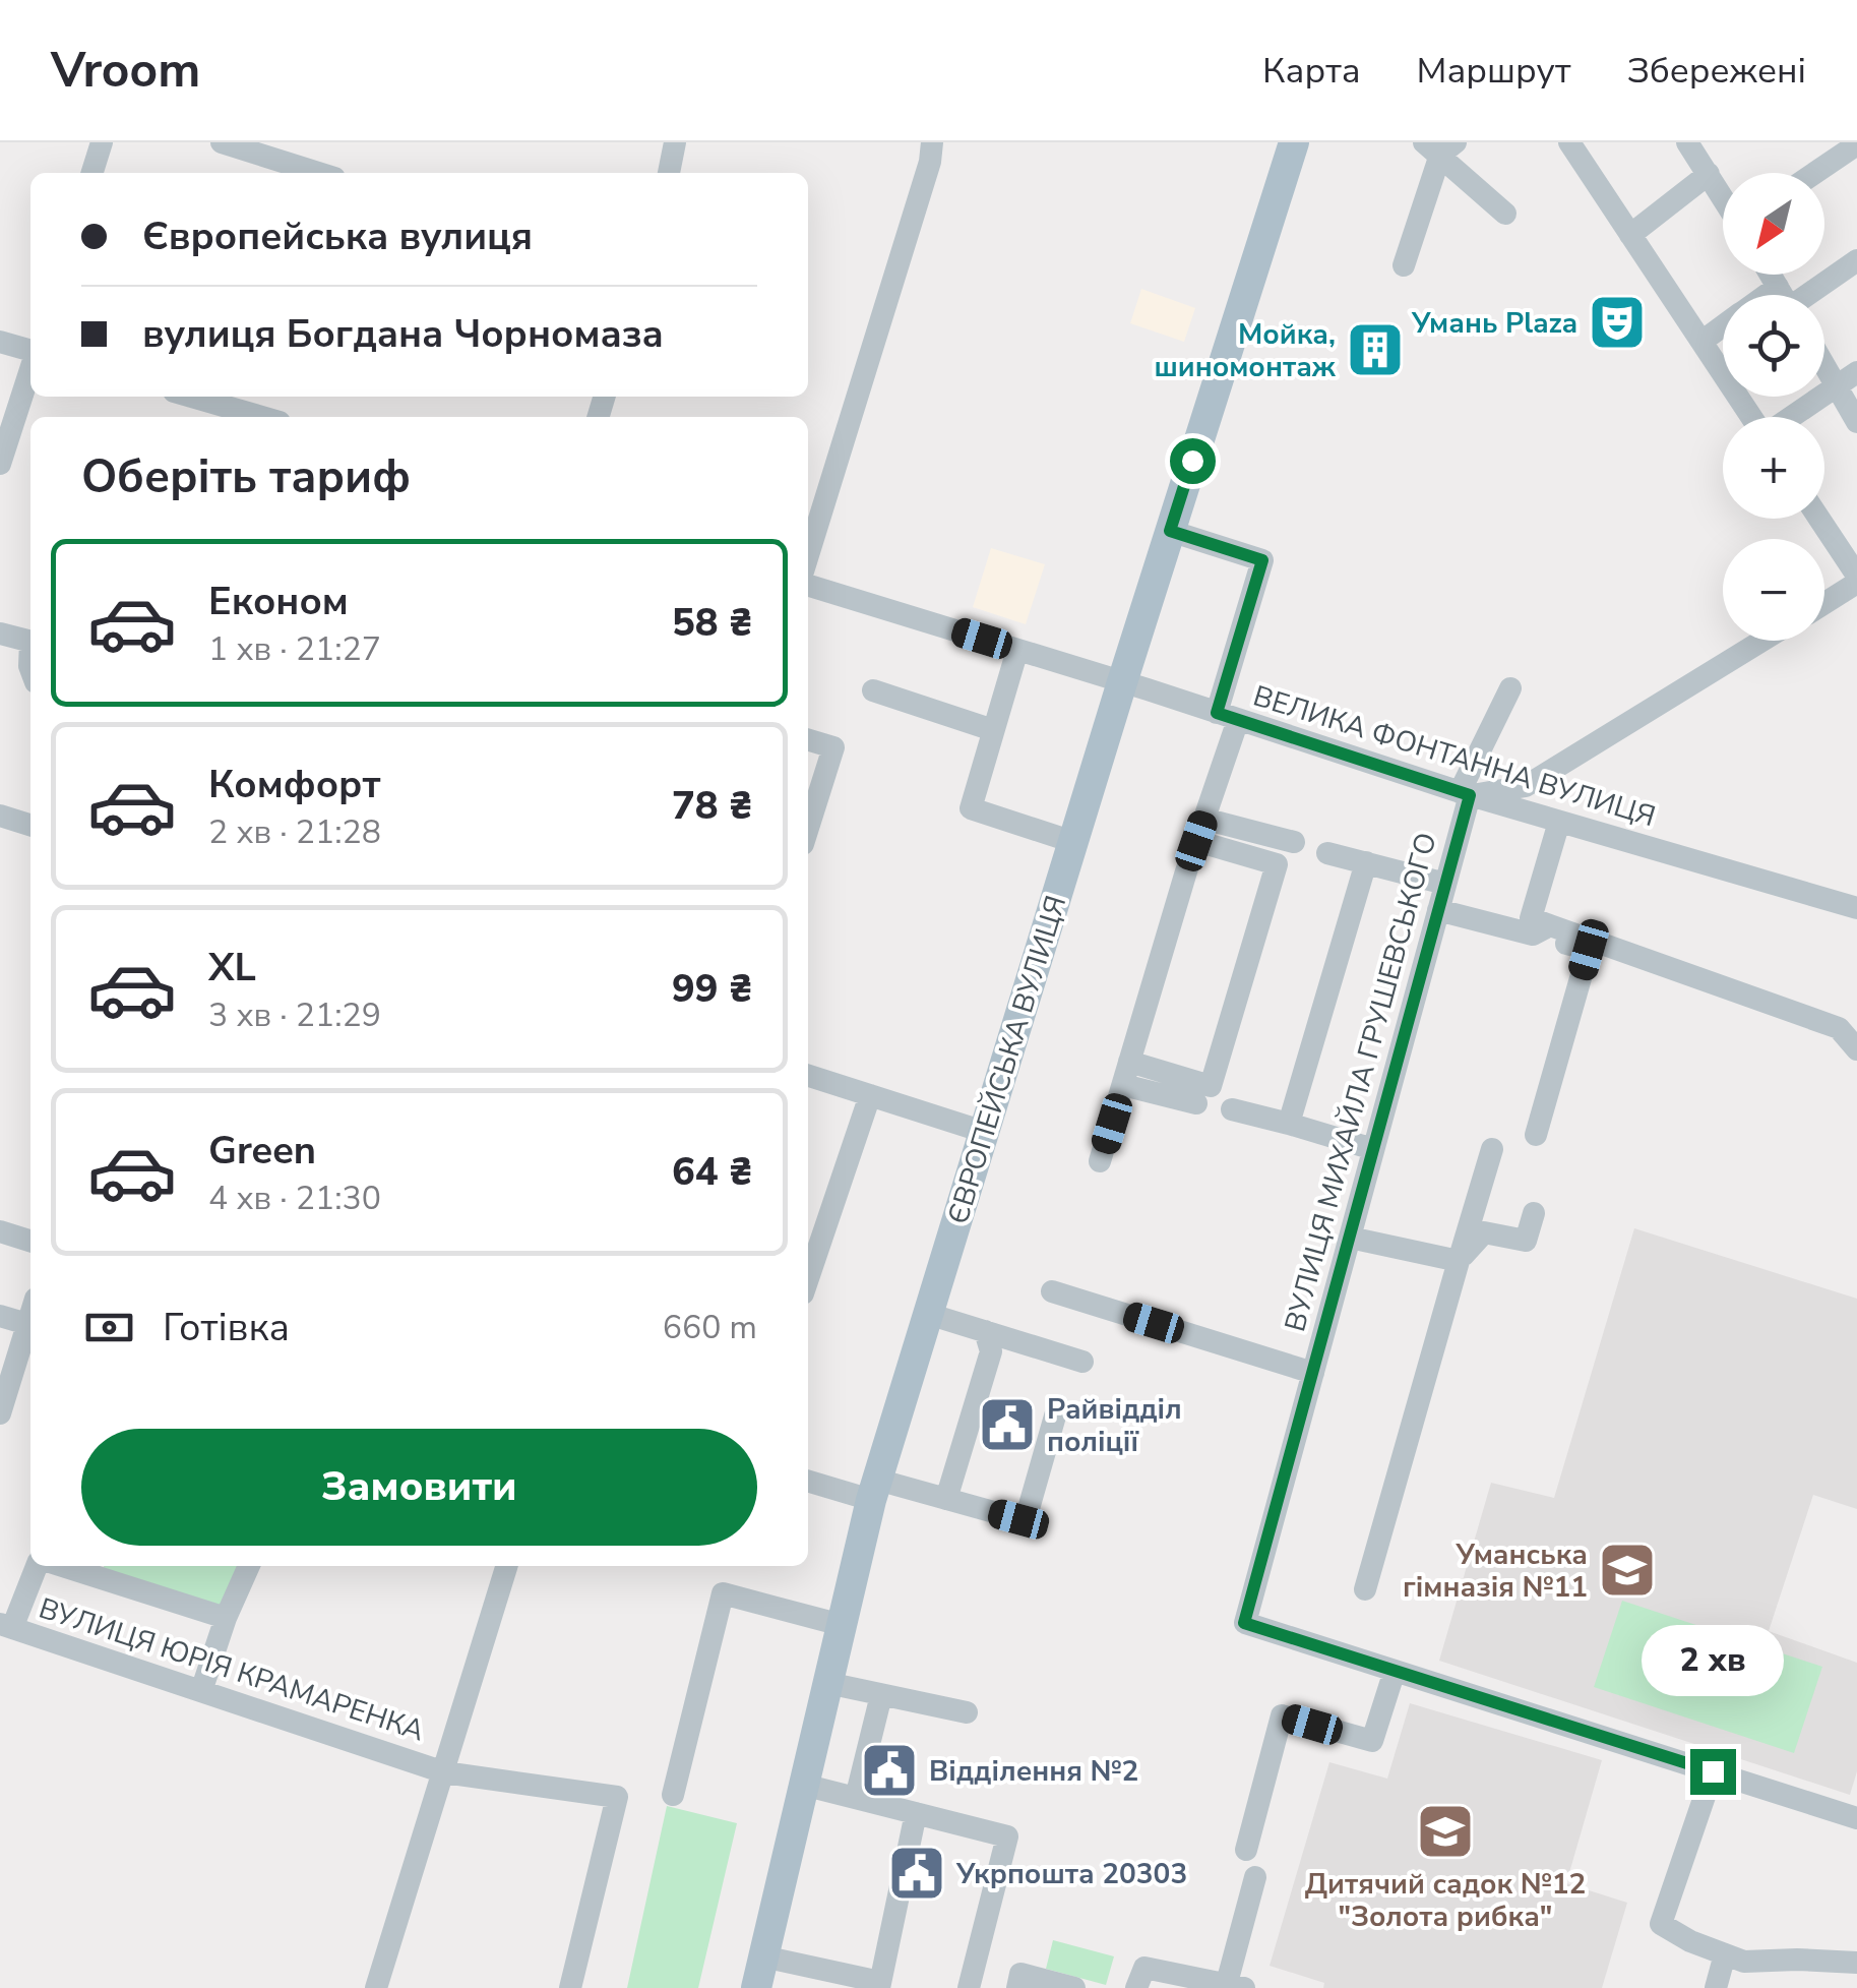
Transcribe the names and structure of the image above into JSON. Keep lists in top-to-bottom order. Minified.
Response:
{"streets":{"main road":["ЄВРОПЕЙСЬКА ВУЛИЦЯ"],"street":["ВЕЛИКА ФОНТАННА ВУЛИЦЯ","ВУЛИЦЯ МИХАЙЛА ГРУШЕВСЬКОГО","ВУЛИЦЯ ЮРІЯ КРАМАРЕНКА"]},"crossings":[["ВЕЛИКА ФОНТАННА ВУЛИЦЯ","ЄВРОПЕЙСЬКА ВУЛИЦЯ"],["ВЕЛИКА ФОНТАННА ВУЛИЦЯ","ВУЛИЦЯ МИХАЙЛА ГРУШЕВСЬКОГО"]],"places":{"theatre":["Умань Plaza"],"building":["Мойка, шиномонтаж"],"public building":["Райвідділ поліції","Відділення №2","Укрпошта 20303"],"school or university":["Уманська гімназія №11","Дитячий садок №12 \"Золота рибка\""]},"north":"bottom left","page":{"header":"Vroom","nav":["Карта","Маршрут","Збережені"],"map_buttons":["+","−"],"banner":["Європейська вулиця","вулиця Богдана Чорномаза"],"heading":"Оберіть тариф","list":[{"name":"Економ","note":"1 хв · 21:27","value":"58 ₴"},{"name":"Комфорт","note":"2 хв · 21:28","value":"78 ₴"},{"name":"XL","note":"3 хв · 21:29","value":"99 ₴"},{"name":"Green","note":"4 хв · 21:30","value":"64 ₴"}],"pay":["Готівка","660 m"],"buttons":"Замовити","bubble":"2 хв"}}
